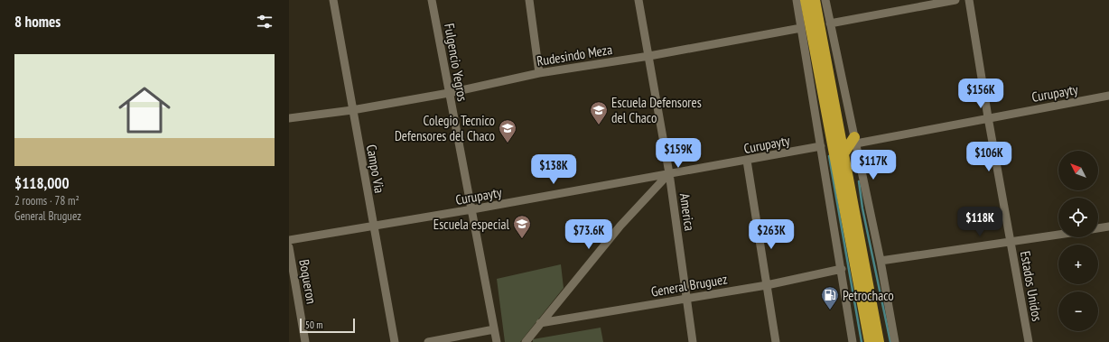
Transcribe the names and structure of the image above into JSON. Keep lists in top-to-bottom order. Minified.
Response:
{"streets":{"street":["Rudesindo Meza","Fulgencio Yegros","Curupayty","Campo Via","America","Boqueron","General Bruguez","Estados Unidos"]},"crossings":[["Rudesindo Meza","Fulgencio Yegros"],["Rudesindo Meza","Campo Via"],["Rudesindo Meza","America"],["Fulgencio Yegros","Curupayty"],["Curupayty","Campo Via"],["Curupayty","America"],["Curupayty","Estados Unidos"],["America","General Bruguez"]],"places":{"school or university":["Escuela Defensores del Chaco","Colegio Tecnico Defensores del Chaco","Escuela especial"],"fuel station":["Petrochaco"]},"scale_bar":"50 m","north":"top left","page":{"heading":"8 homes","list":[{"name":"$118,000","note":"2 rooms · 78 m² · General Bruguez"}],"price":["$156K","$159K","$106K","$117K","$138K","$118K","$73.6K","$263K"],"map_buttons":["+","−"],"scale":"50 m"}}
